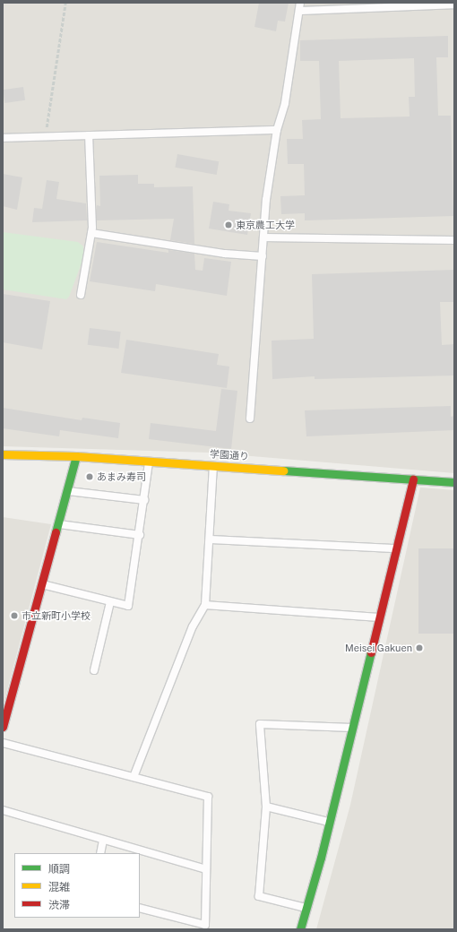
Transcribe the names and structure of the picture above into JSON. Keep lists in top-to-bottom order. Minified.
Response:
{"streets":{"street":["学園通り"]},"places":["東京農工大学","あまみ寿司","市立新町小学校","Meisei Gakuen"],"legend":["順調","混雑","渋滞"]}
